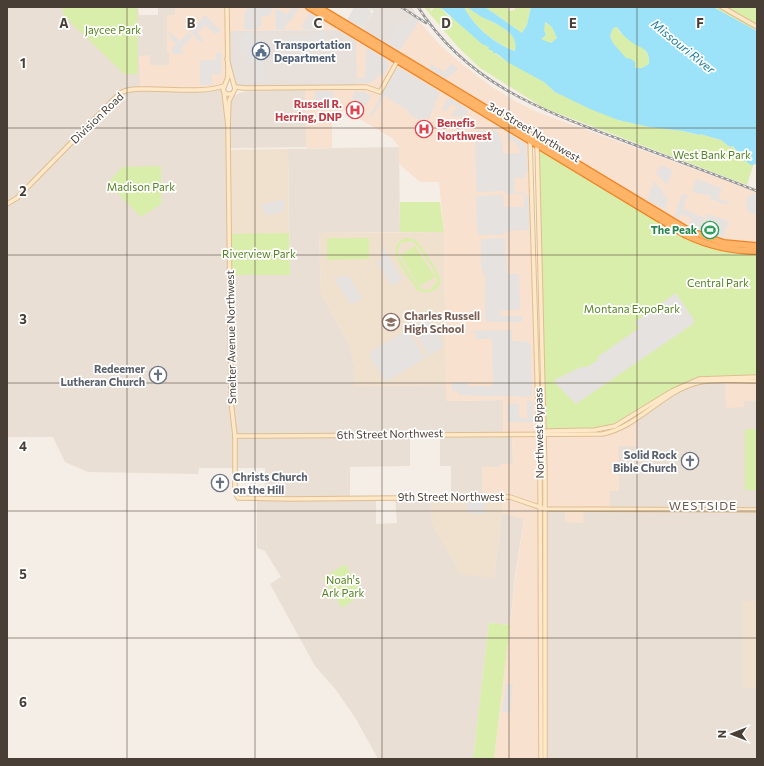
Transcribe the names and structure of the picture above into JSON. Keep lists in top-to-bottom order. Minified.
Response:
{"streets":{"highway":["3rd Street Northwest"],"street":["Division Road","Smelter Avenue Northwest","Northwest Bypass","6th Street Northwest","9th Street Northwest"]},"crossings":[["Division Road","Smelter Avenue Northwest"],["3rd Street Northwest","Northwest Bypass"],["Smelter Avenue Northwest","6th Street Northwest"],["Smelter Avenue Northwest","9th Street Northwest"],["Northwest Bypass","6th Street Northwest"],["Northwest Bypass","9th Street Northwest"]],"districts":["WESTSIDE"],"water":["Missouri River"],"parks":["Jaycee Park","West Bank Park","Madison Park","Riverview Park","Central Park","Montana ExpoPark","Noah's Ark Park"],"places":{"public building":["Transportation Department"],"hospital":["Russell R. Herring, DNP","Benefis Northwest"],"sports":["The Peak"],"school or university":["Charles Russell High School"],"church":["Redeemer Lutheran Church","Solid Rock Bible Church","Christs Church on the Hill"]},"north":"left","grid":{"columns":["A","B","C","D","E","F"],"rows":["1","2","3","4","5","6"]}}
